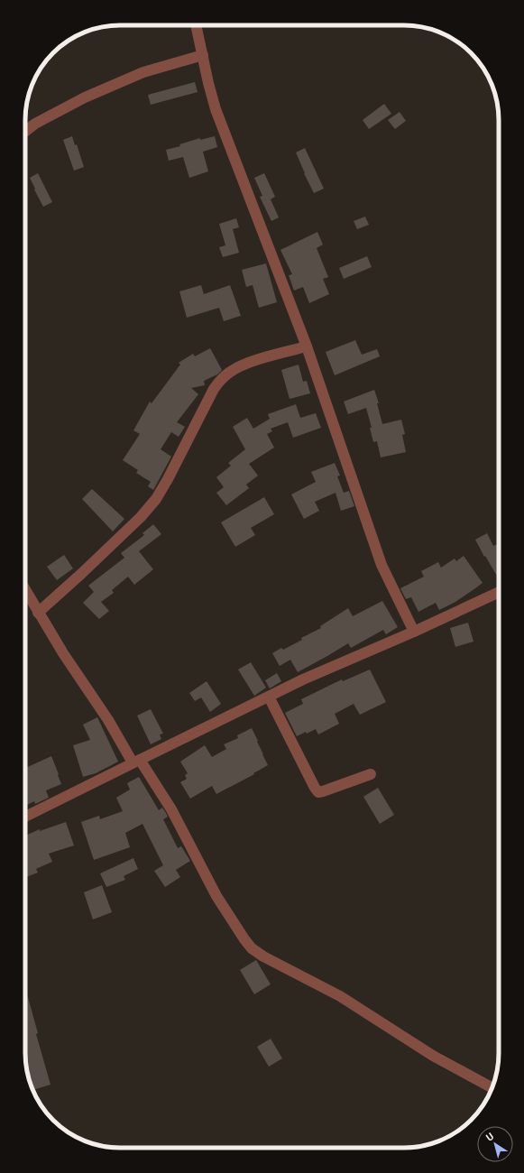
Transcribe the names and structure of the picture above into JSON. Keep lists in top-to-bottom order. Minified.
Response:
{"north":"top left"}
